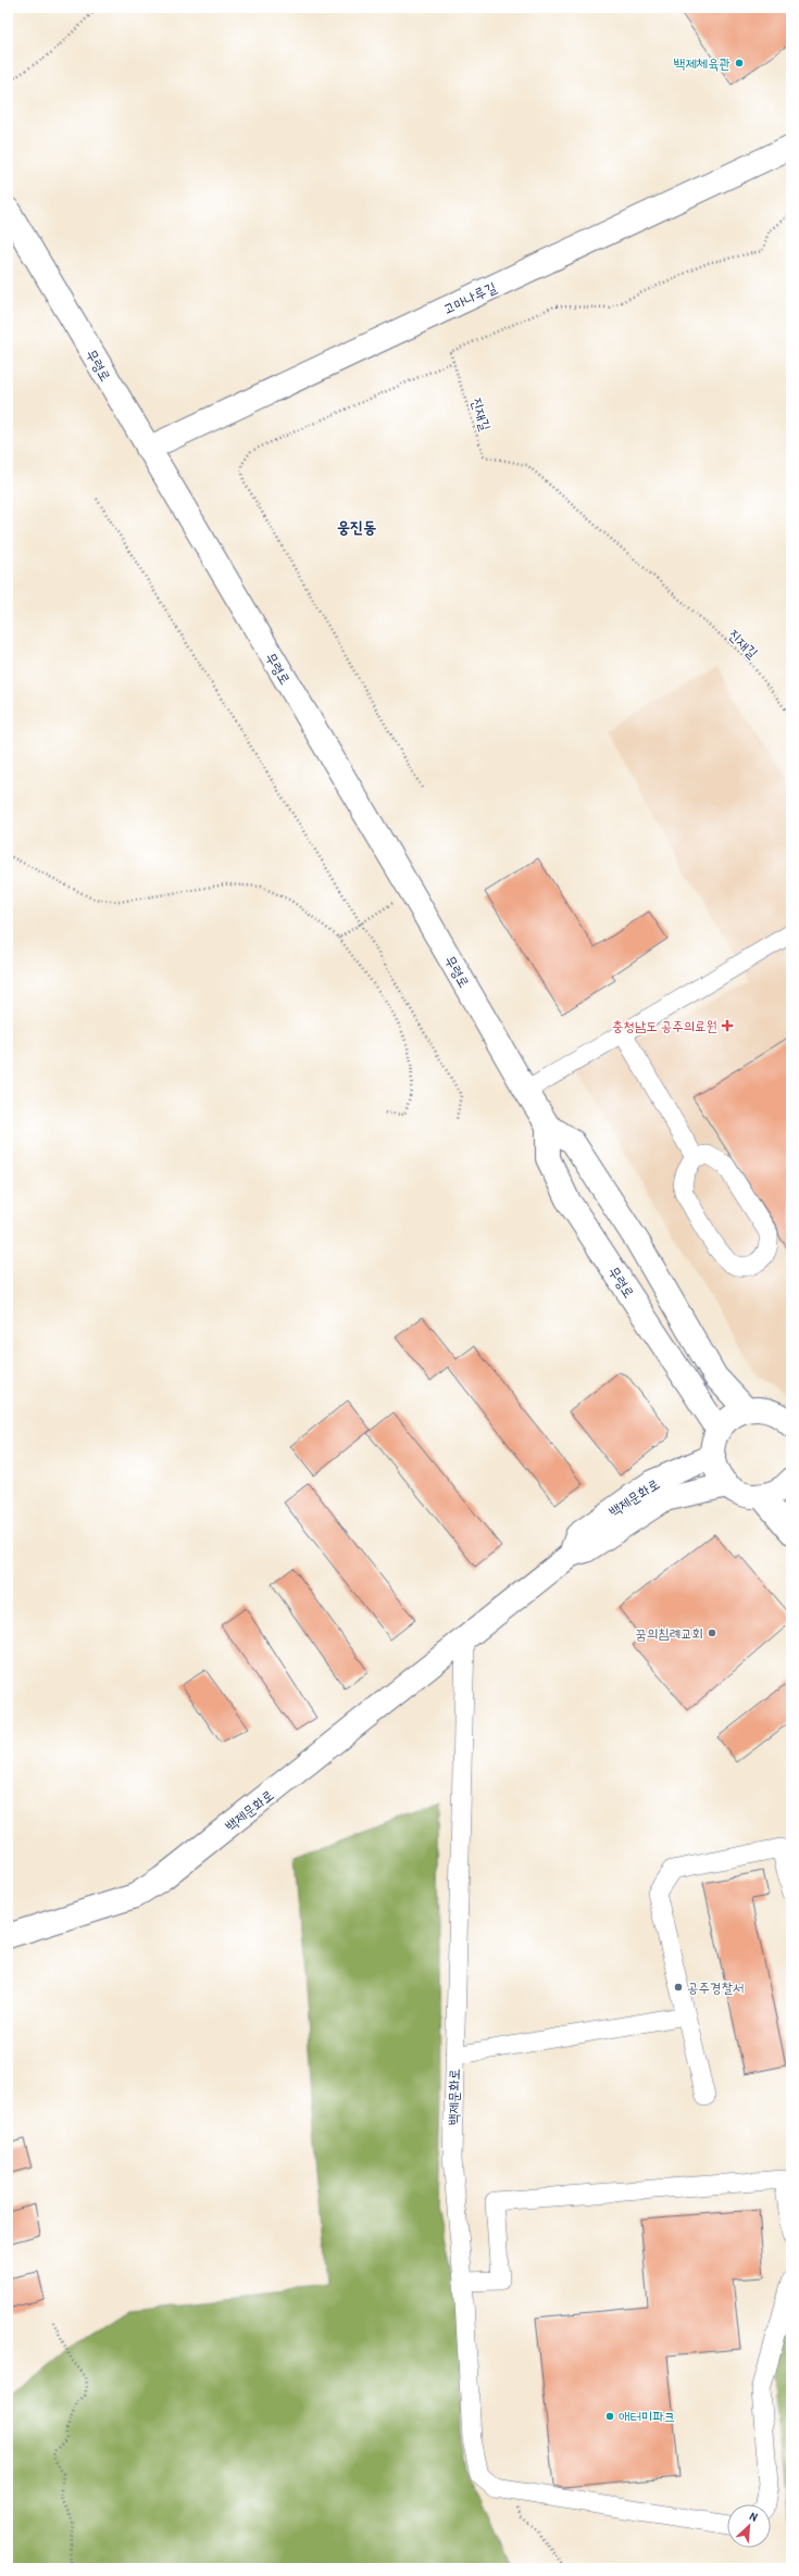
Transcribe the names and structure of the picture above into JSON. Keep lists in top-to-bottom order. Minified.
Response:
{"streets":{"main road":["고마나루길","무령로","백제문화로"],"path":["진재길"]},"crossings":[["고마나루길","무령로"]],"districts":["웅진동"],"places":{"other":["백제체육관","꿈의침례교회","공주경찰서","애터미파크"],"health":["충청남도 공주의료원"]},"north":"top right"}
